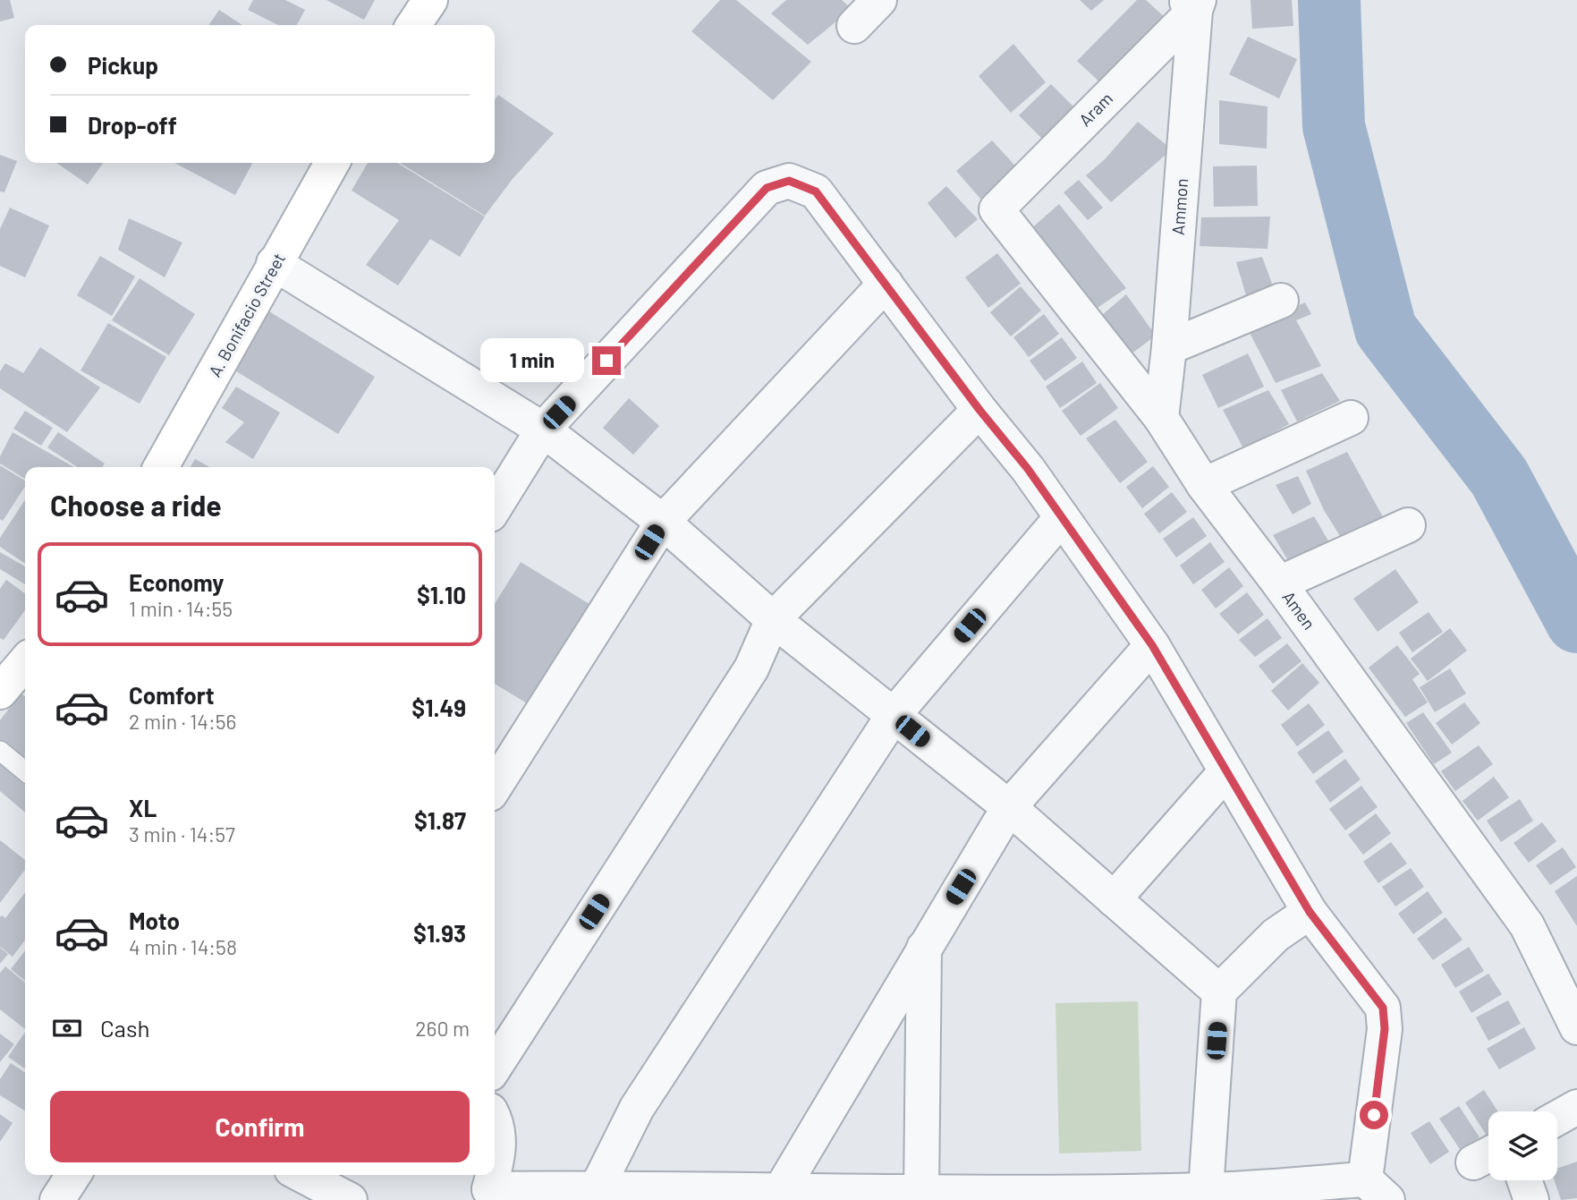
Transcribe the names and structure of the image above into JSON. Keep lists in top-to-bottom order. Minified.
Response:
{"streets":{"main road":["A. Bonifacio Street"],"street":["Aram","Ammon","Amen"]},"crossings":[["Aram","Ammon"],["Aram","Amen"],["Ammon","Amen"]],"page":{"banner":["Pickup","Drop-off"],"bubble":"1 min","heading":"Choose a ride","list":[{"name":"Economy","note":"1 min · 14:55","value":"$1.10"},{"name":"Comfort","note":"2 min · 14:56","value":"$1.49"},{"name":"XL","note":"3 min · 14:57","value":"$1.87"},{"name":"Moto","note":"4 min · 14:58","value":"$1.93"}],"pay":["Cash","260 m"],"buttons":"Confirm"}}
